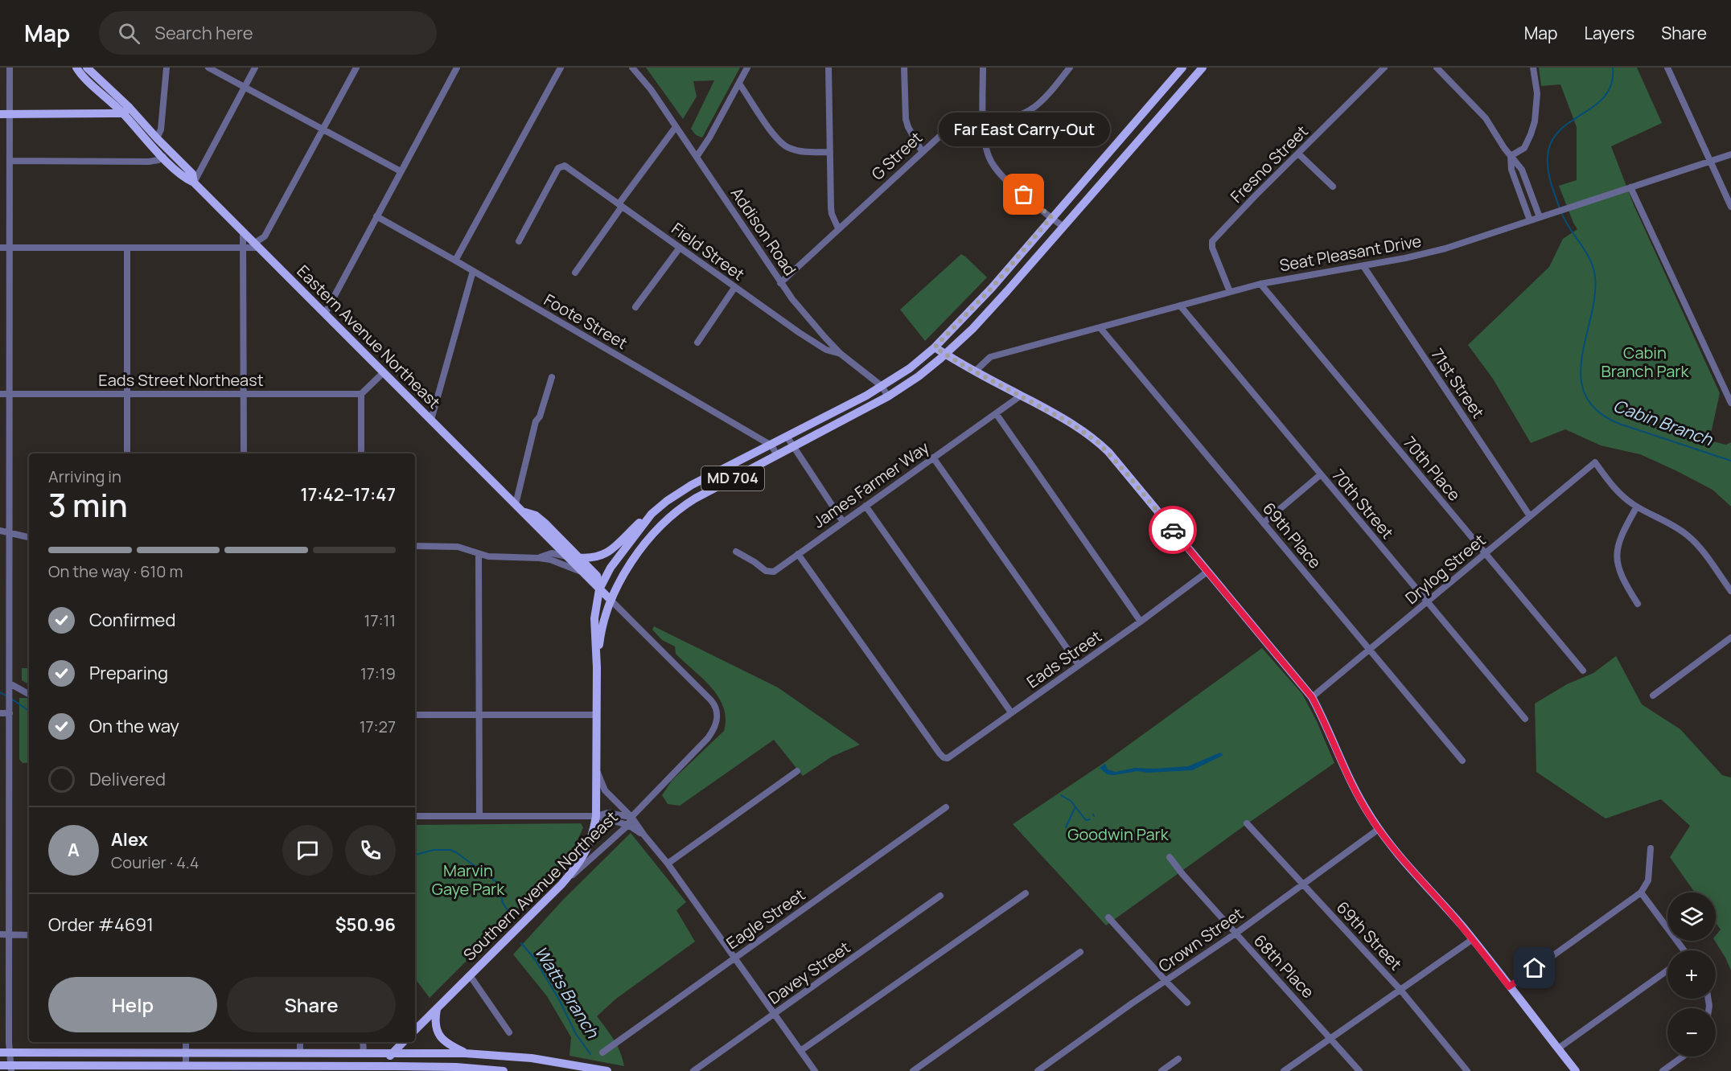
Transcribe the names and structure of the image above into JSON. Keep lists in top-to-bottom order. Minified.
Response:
{"streets":{"main road":["Eastern Avenue Northeast","MD 704","Southern Avenue Northeast"],"street":["G Street","Fresno Street","Addison Road","Field Street","Seat Pleasant Drive","Foote Street","Eads Street Northeast","71st Street","70th Place","James Farmer Way","70th Street","69th Place","Drylog Street","Eads Street","Eagle Street","69th Street","Crown Street","68th Place","Davey Street"]},"crossings":[["G Street","Addison Road"],["Fresno Street","Seat Pleasant Drive"],["Addison Road","Field Street"],["Addison Road","MD 704"],["Seat Pleasant Drive","71st Street"],["Seat Pleasant Drive","70th Place"],["Seat Pleasant Drive","70th Street"],["Seat Pleasant Drive","69th Place"],["Foote Street","MD 704"],["Eastern Avenue Northeast","MD 704"],["Eastern Avenue Northeast","Southern Avenue Northeast"],["71st Street","Drylog Street"],["70th Place","Drylog Street"],["James Farmer Way","Eads Street"],["70th Street","Drylog Street"],["69th Place","Drylog Street"],["69th Street","Crown Street"],["Crown Street","68th Place"]],"water":["Cabin Branch","Watts Branch"],"parks":["Cabin Branch Park","Goodwin Park","Marvin Gaye Park"],"places":["Far East Carry-Out"],"page":{"header":"Map","search":"Search here","nav":["Map","Layers","Share"],"bubble":"Far East Carry-Out","heading":["3 min","Arriving in","17:42–17:47"],"panel":["Alex","Courier · 4.4","Order #4691","$50.96"],"bar":"On the way · 610 m","list":[["Confirmed","17:11"],["Preparing","17:19"],["On the way","17:27"],"Delivered"],"round":"A","map_buttons":["+","−"],"buttons":["Help","Share"]}}
